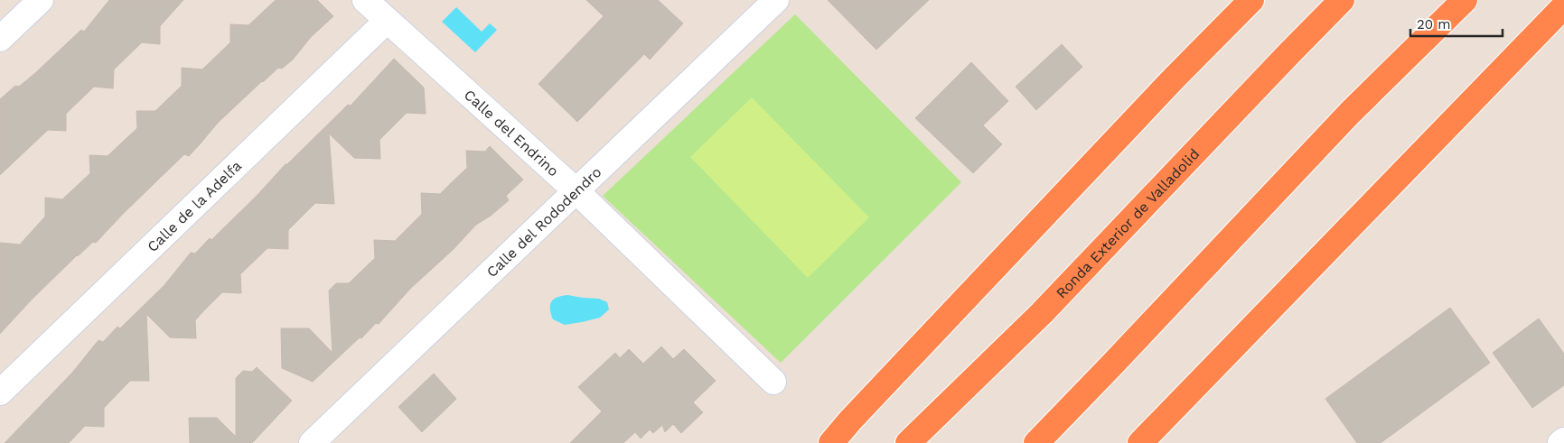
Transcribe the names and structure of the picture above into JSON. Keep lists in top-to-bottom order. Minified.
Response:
{"streets":{"highway":["Ronda Exterior de Valladolid"],"street":["Calle del Endrino","Calle de la Adelfa","Calle del Rododendro"]},"crossings":[["Calle del Endrino","Calle de la Adelfa"],["Calle del Endrino","Calle del Rododendro"]],"scale_bar":"20 m"}
